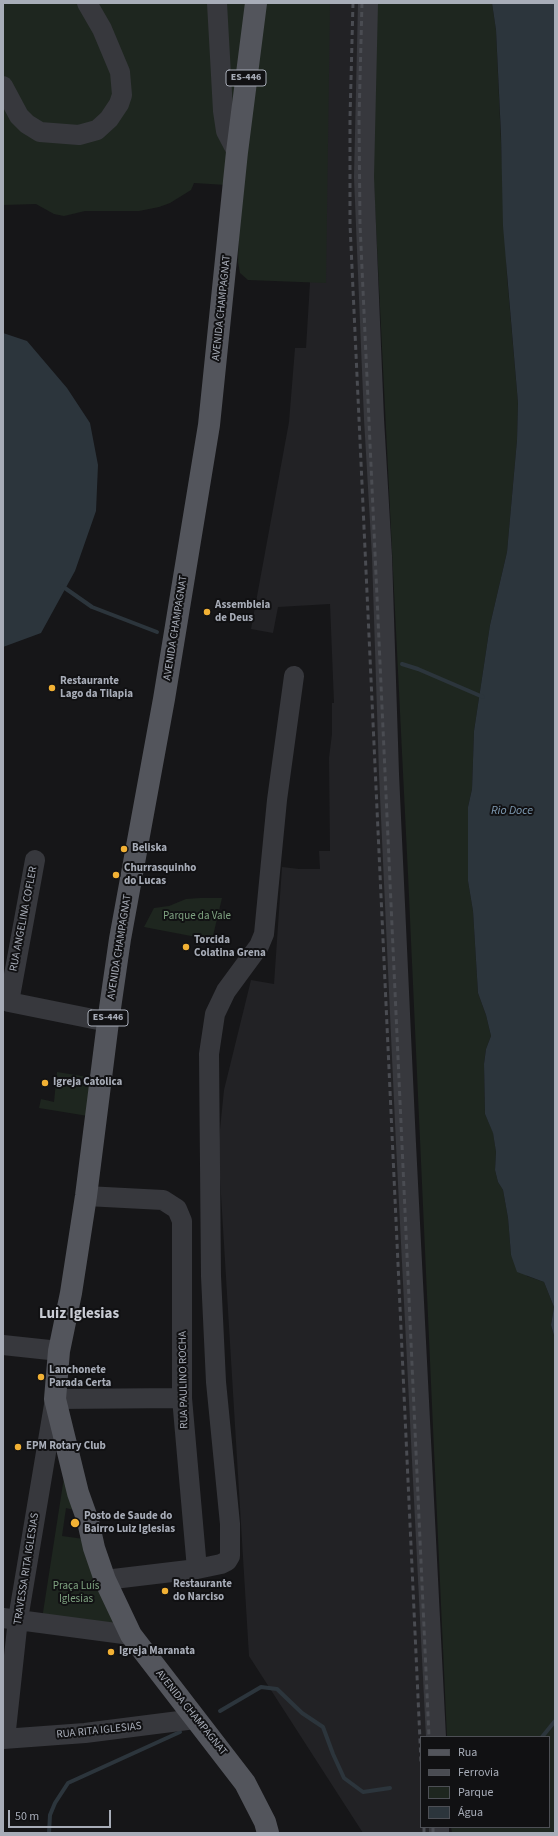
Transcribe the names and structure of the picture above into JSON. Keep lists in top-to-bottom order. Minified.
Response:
{"streets":{"main road":["ES-446","AVENIDA CHAMPAGNAT"],"street":["RUA ANGELINA COFLER","RUA PAULINO ROCHA","TRAVESSA RITA IGLESIAS","RUA RITA IGLESIAS"]},"crossings":[["ES-446","AVENIDA CHAMPAGNAT"],["AVENIDA CHAMPAGNAT","RUA PAULINO ROCHA"],["AVENIDA CHAMPAGNAT","TRAVESSA RITA IGLESIAS"],["AVENIDA CHAMPAGNAT","RUA RITA IGLESIAS"],["TRAVESSA RITA IGLESIAS","RUA RITA IGLESIAS"]],"districts":["Luiz Iglesias"],"water":["Rio Doce"],"parks":["Parque da Vale","Praça Luís Iglesias"],"places":["Assembleia de Deus","Restaurante Lago da Tilapia","Beliska","Churrasquinho do Lucas","Torcida Colatina Grena","Igreja Catolica","Lanchonete Parada Certa","EPM Rotary Club","Posto de Saude do Bairro Luiz Iglesias","Restaurante do Narciso","Igreja Maranata"],"legend":["Rua","Ferrovia","Parque","Água"],"scale_bar":"50 m"}
